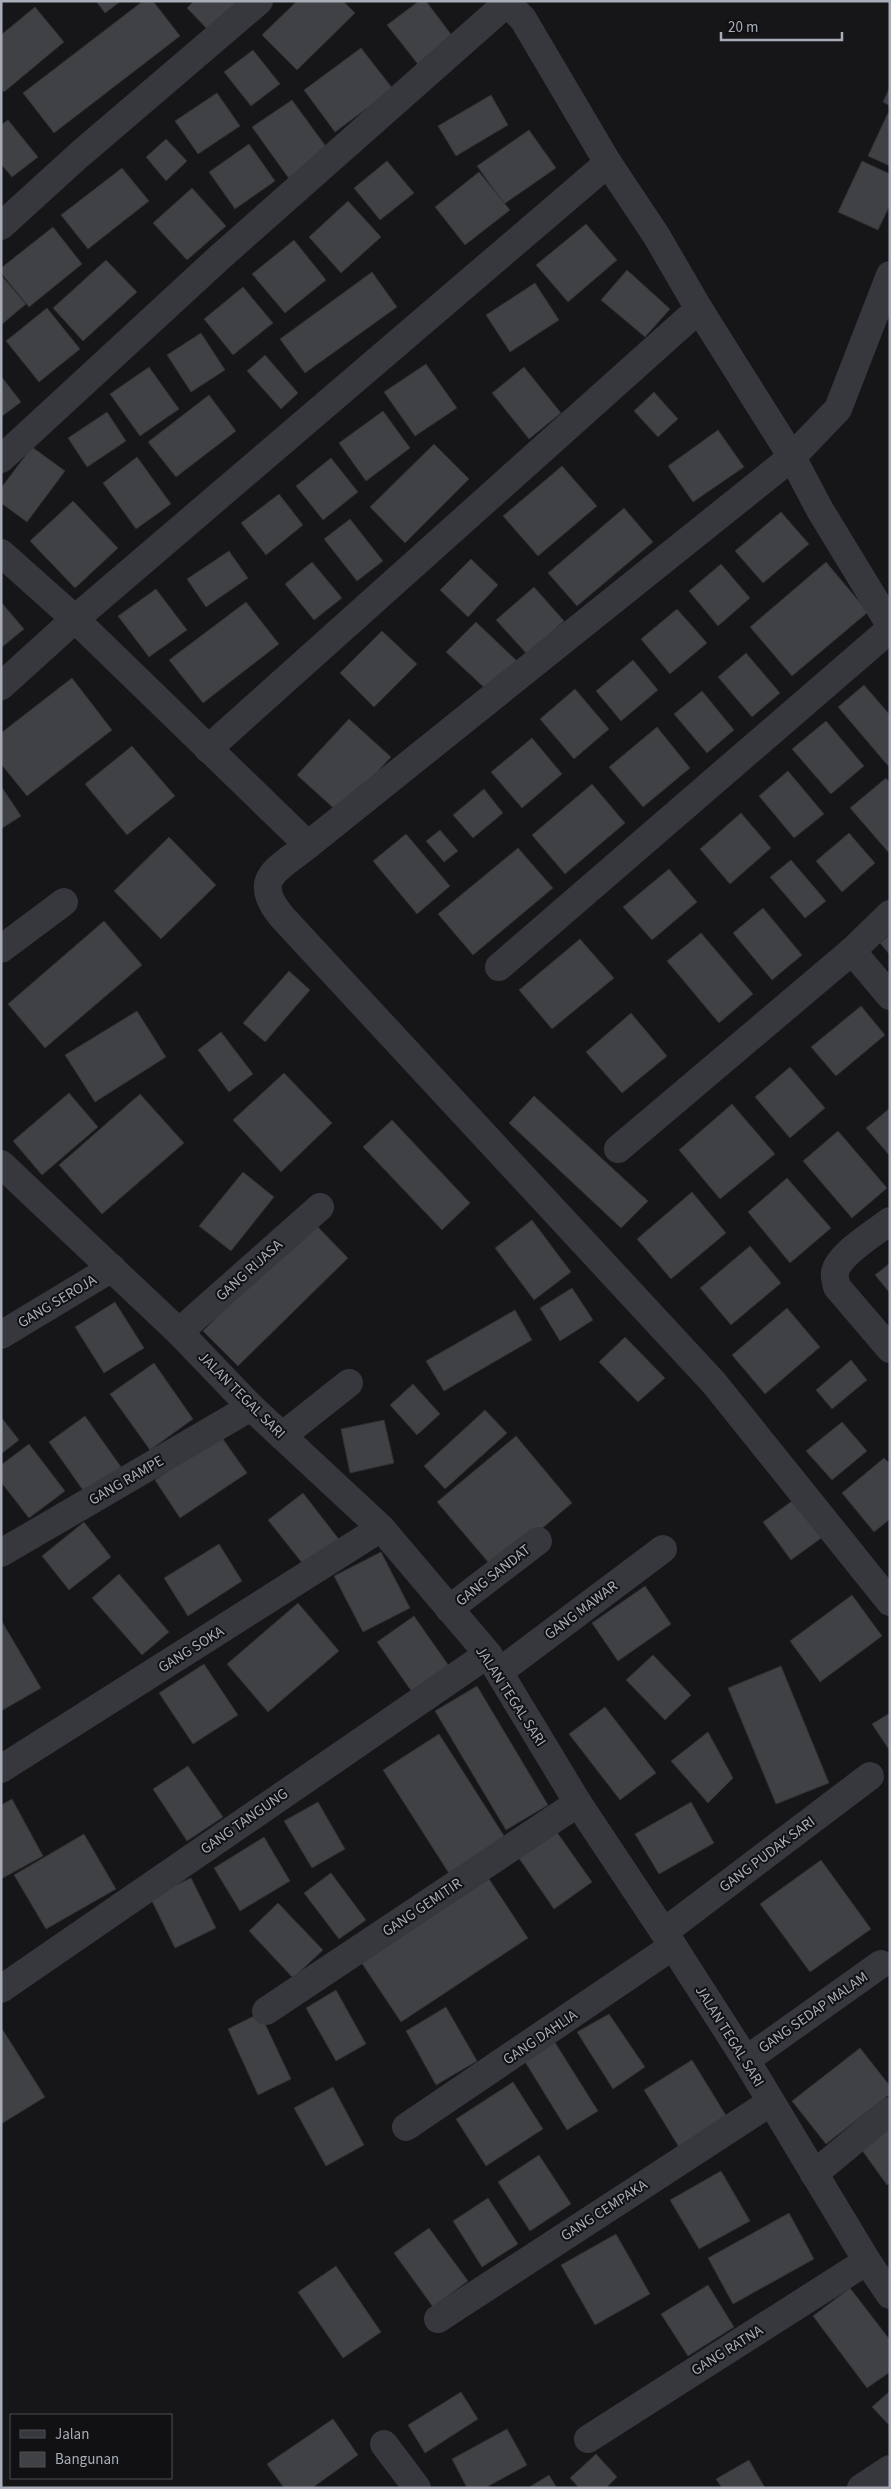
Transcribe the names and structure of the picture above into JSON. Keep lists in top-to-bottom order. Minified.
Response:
{"streets":{"street":["GANG RIJASA","GANG SEROJA","JALAN TEGAL SARI","GANG RAMPE","GANG SANDAT","GANG MAWAR","GANG SOKA","GANG TANGUNG","GANG PUDAK SARI","GANG GEMITIR","GANG SEDAP MALAM","GANG DAHLIA","GANG CEMPAKA","GANG RATNA"]},"crossings":[["GANG RIJASA","JALAN TEGAL SARI"],["GANG SEROJA","JALAN TEGAL SARI"],["JALAN TEGAL SARI","GANG RAMPE"],["JALAN TEGAL SARI","GANG SANDAT"],["JALAN TEGAL SARI","GANG MAWAR"],["JALAN TEGAL SARI","GANG SOKA"],["JALAN TEGAL SARI","GANG TANGUNG"],["JALAN TEGAL SARI","GANG PUDAK SARI"],["JALAN TEGAL SARI","GANG GEMITIR"],["JALAN TEGAL SARI","GANG SEDAP MALAM"],["JALAN TEGAL SARI","GANG DAHLIA"],["JALAN TEGAL SARI","GANG CEMPAKA"],["JALAN TEGAL SARI","GANG RATNA"],["GANG MAWAR","GANG TANGUNG"],["GANG PUDAK SARI","GANG DAHLIA"]],"legend":["Jalan","Bangunan"],"scale_bar":"20 m"}
